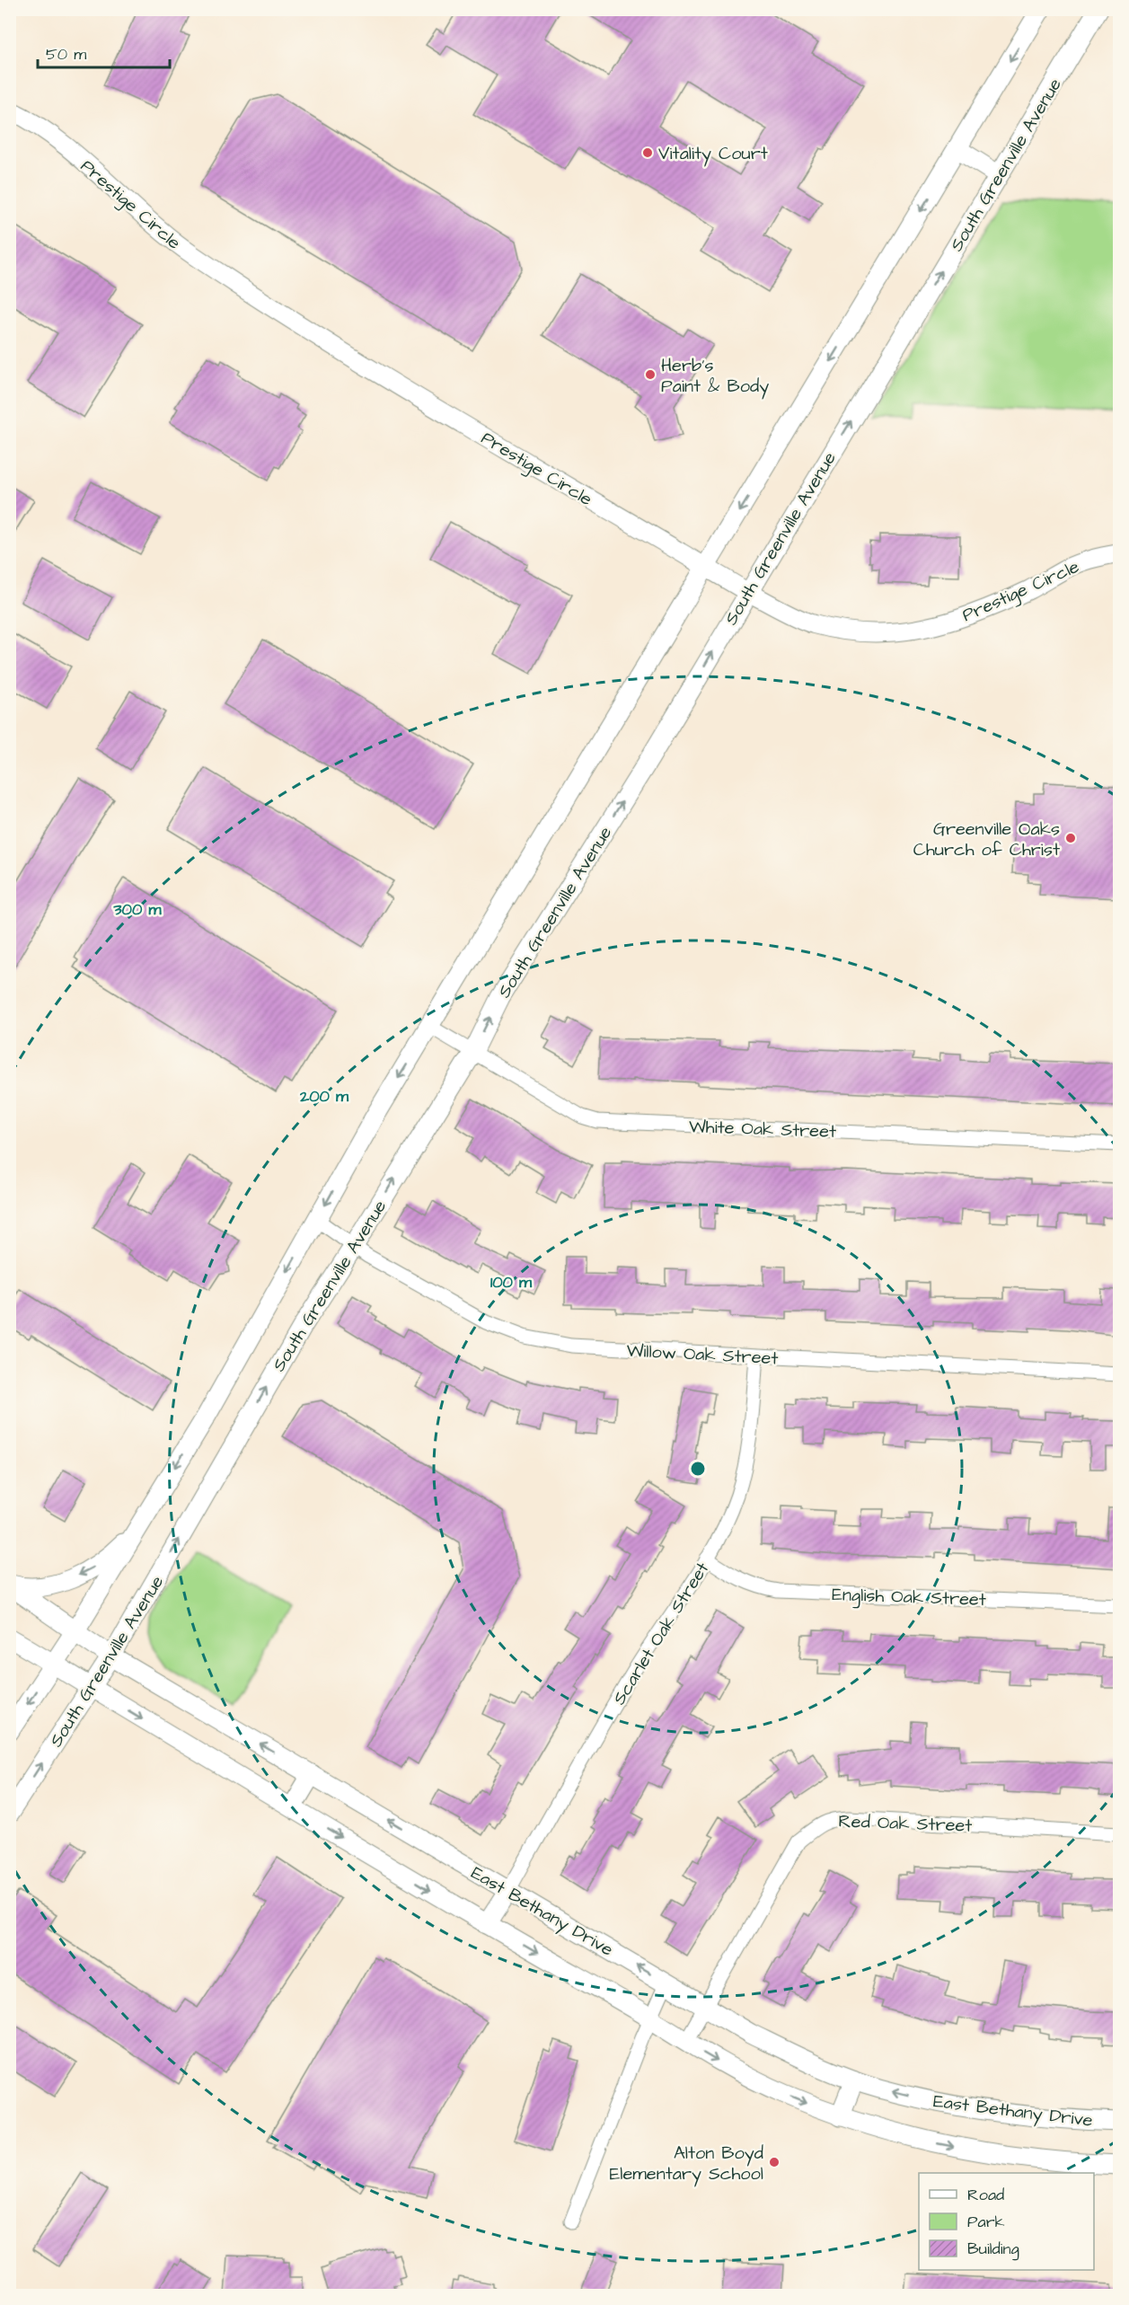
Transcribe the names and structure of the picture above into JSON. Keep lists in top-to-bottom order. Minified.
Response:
{"streets":{"main road":["South Greenville Avenue","East Bethany Drive"],"street":["Prestige Circle","White Oak Street","Willow Oak Street","English Oak Street","Scarlet Oak Street","Red Oak Street"]},"crossings":[["South Greenville Avenue","Prestige Circle"],["South Greenville Avenue","White Oak Street"],["South Greenville Avenue","Willow Oak Street"],["South Greenville Avenue","East Bethany Drive"],["Willow Oak Street","Scarlet Oak Street"],["English Oak Street","Scarlet Oak Street"],["Scarlet Oak Street","East Bethany Drive"],["Red Oak Street","East Bethany Drive"]],"places":["Vitality Court","Herb's Paint & Body","Greenville Oaks Church of Christ","Alton Boyd Elementary School"],"legend":["Road","Park","Building"],"scale_bar":"50 m","rings":["300 m","200 m","100 m"]}
